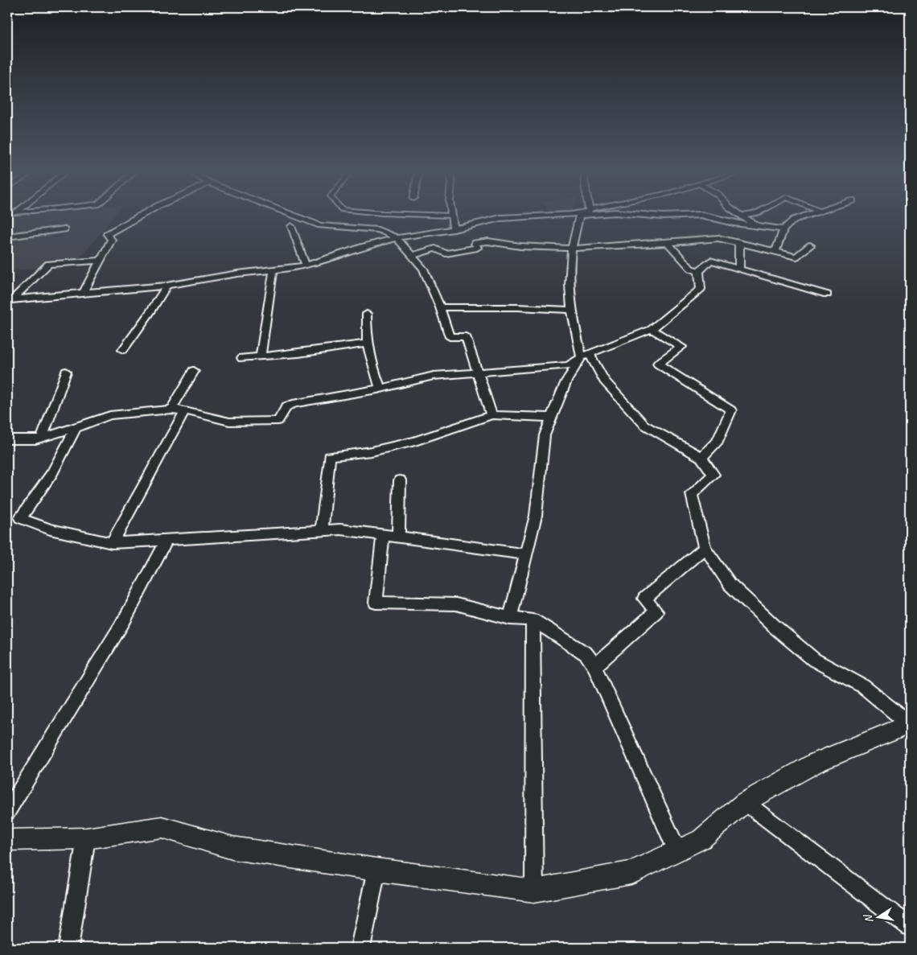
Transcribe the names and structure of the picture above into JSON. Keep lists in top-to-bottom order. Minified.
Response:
{"north":"left"}
